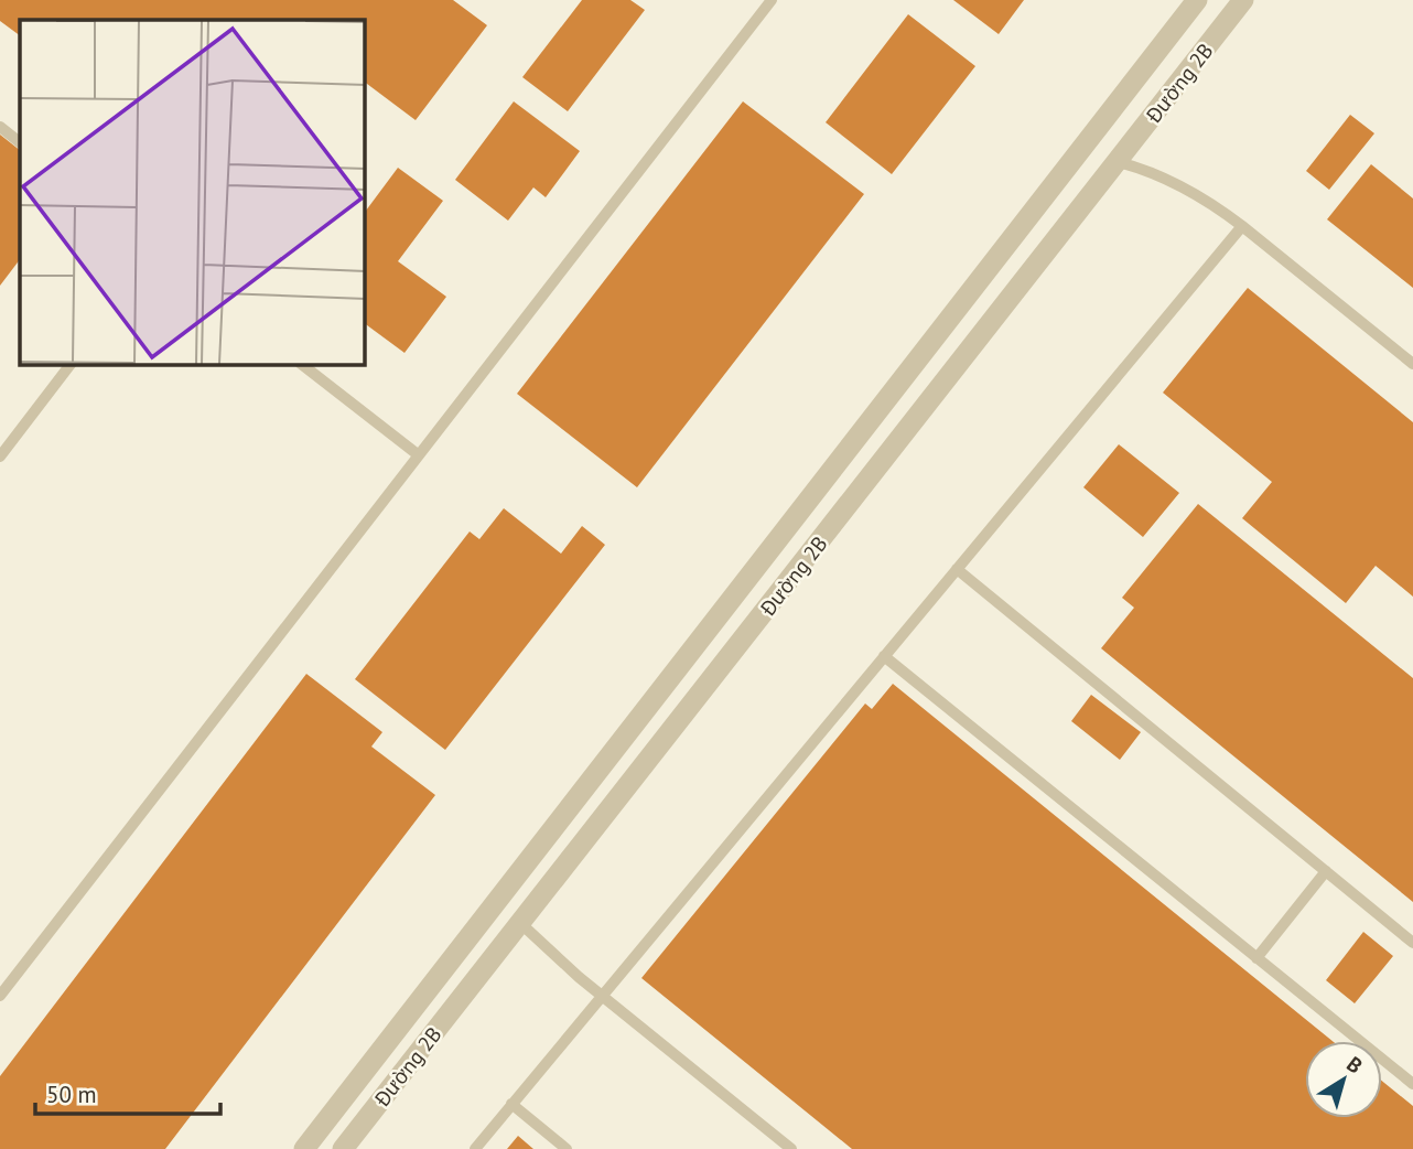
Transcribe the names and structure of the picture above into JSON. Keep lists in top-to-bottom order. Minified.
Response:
{"streets":{"street":["Đường 2B"]},"scale_bar":"50 m","north":"top right"}
